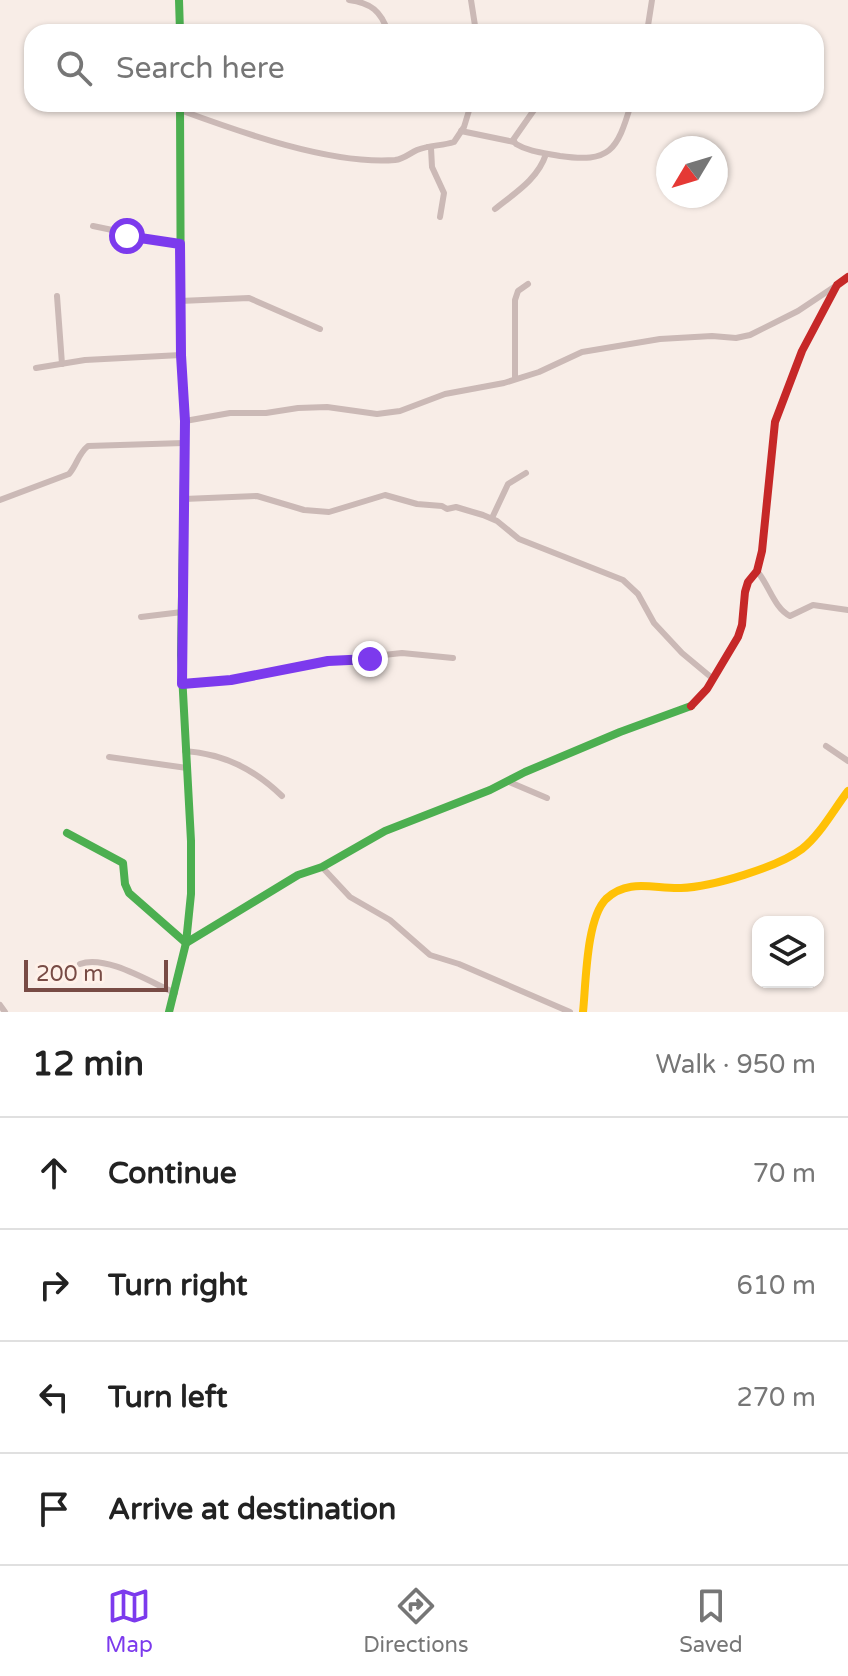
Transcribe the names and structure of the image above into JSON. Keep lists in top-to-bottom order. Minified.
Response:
{"scale_bar":"200 m","north":"bottom left","page":{"search":"Search here","scale":"200 m","heading":["12 min","Walk · 950 m"],"list":[["Continue","70 m"],["Turn right","610 m"],["Turn left","270 m"],"Arrive at destination"],"nav":["Map","Directions","Saved"]}}
